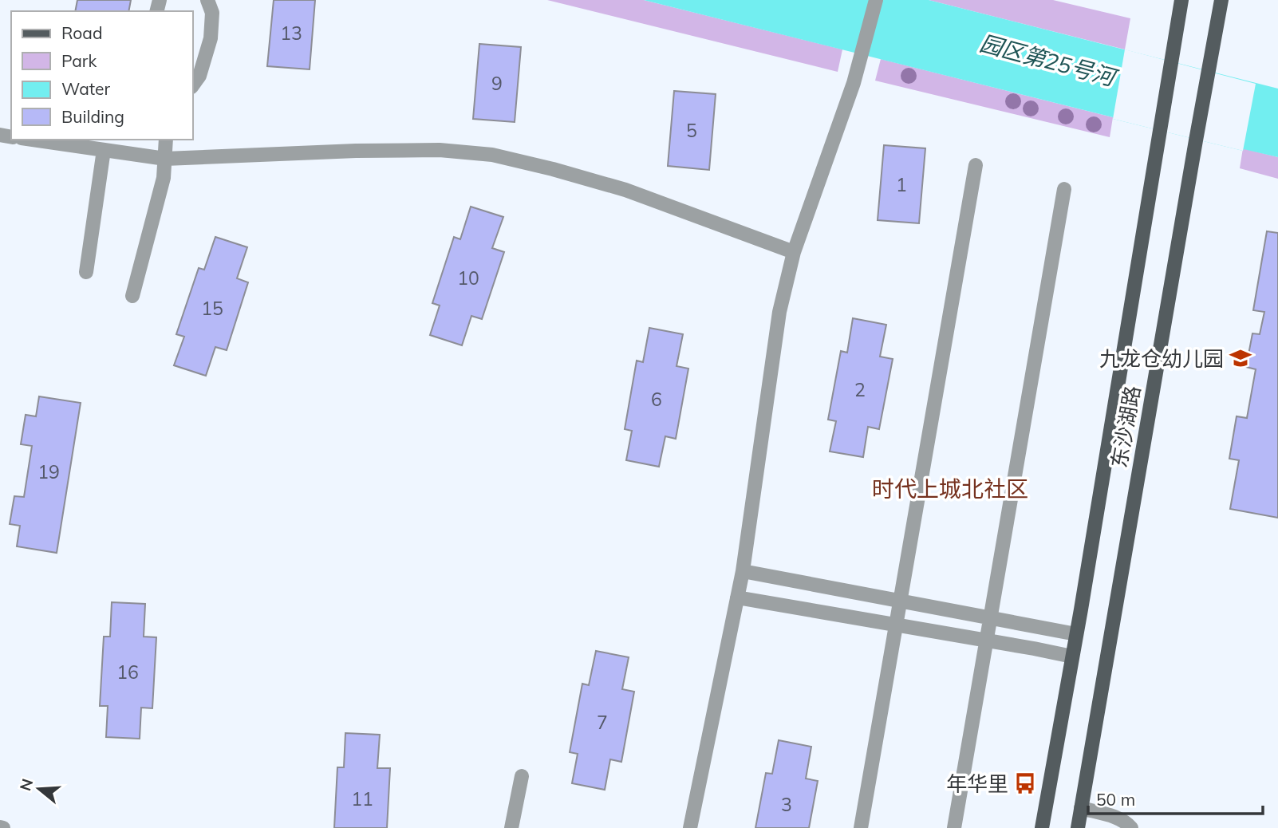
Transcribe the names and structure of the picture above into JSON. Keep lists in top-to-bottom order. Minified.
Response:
{"streets":{"main road":["东沙湖路"]},"districts":["时代上城北社区"],"water":["园区第25号河"],"places":{"school or university":["九龙仓幼儿园"],"bus stop":["年华里"]},"house_numbers":["13","9","5","1","10","15","2","6","19","16","7","11","3"],"legend":["Road","Park","Water","Building"],"scale_bar":"50 m","north":"left"}
